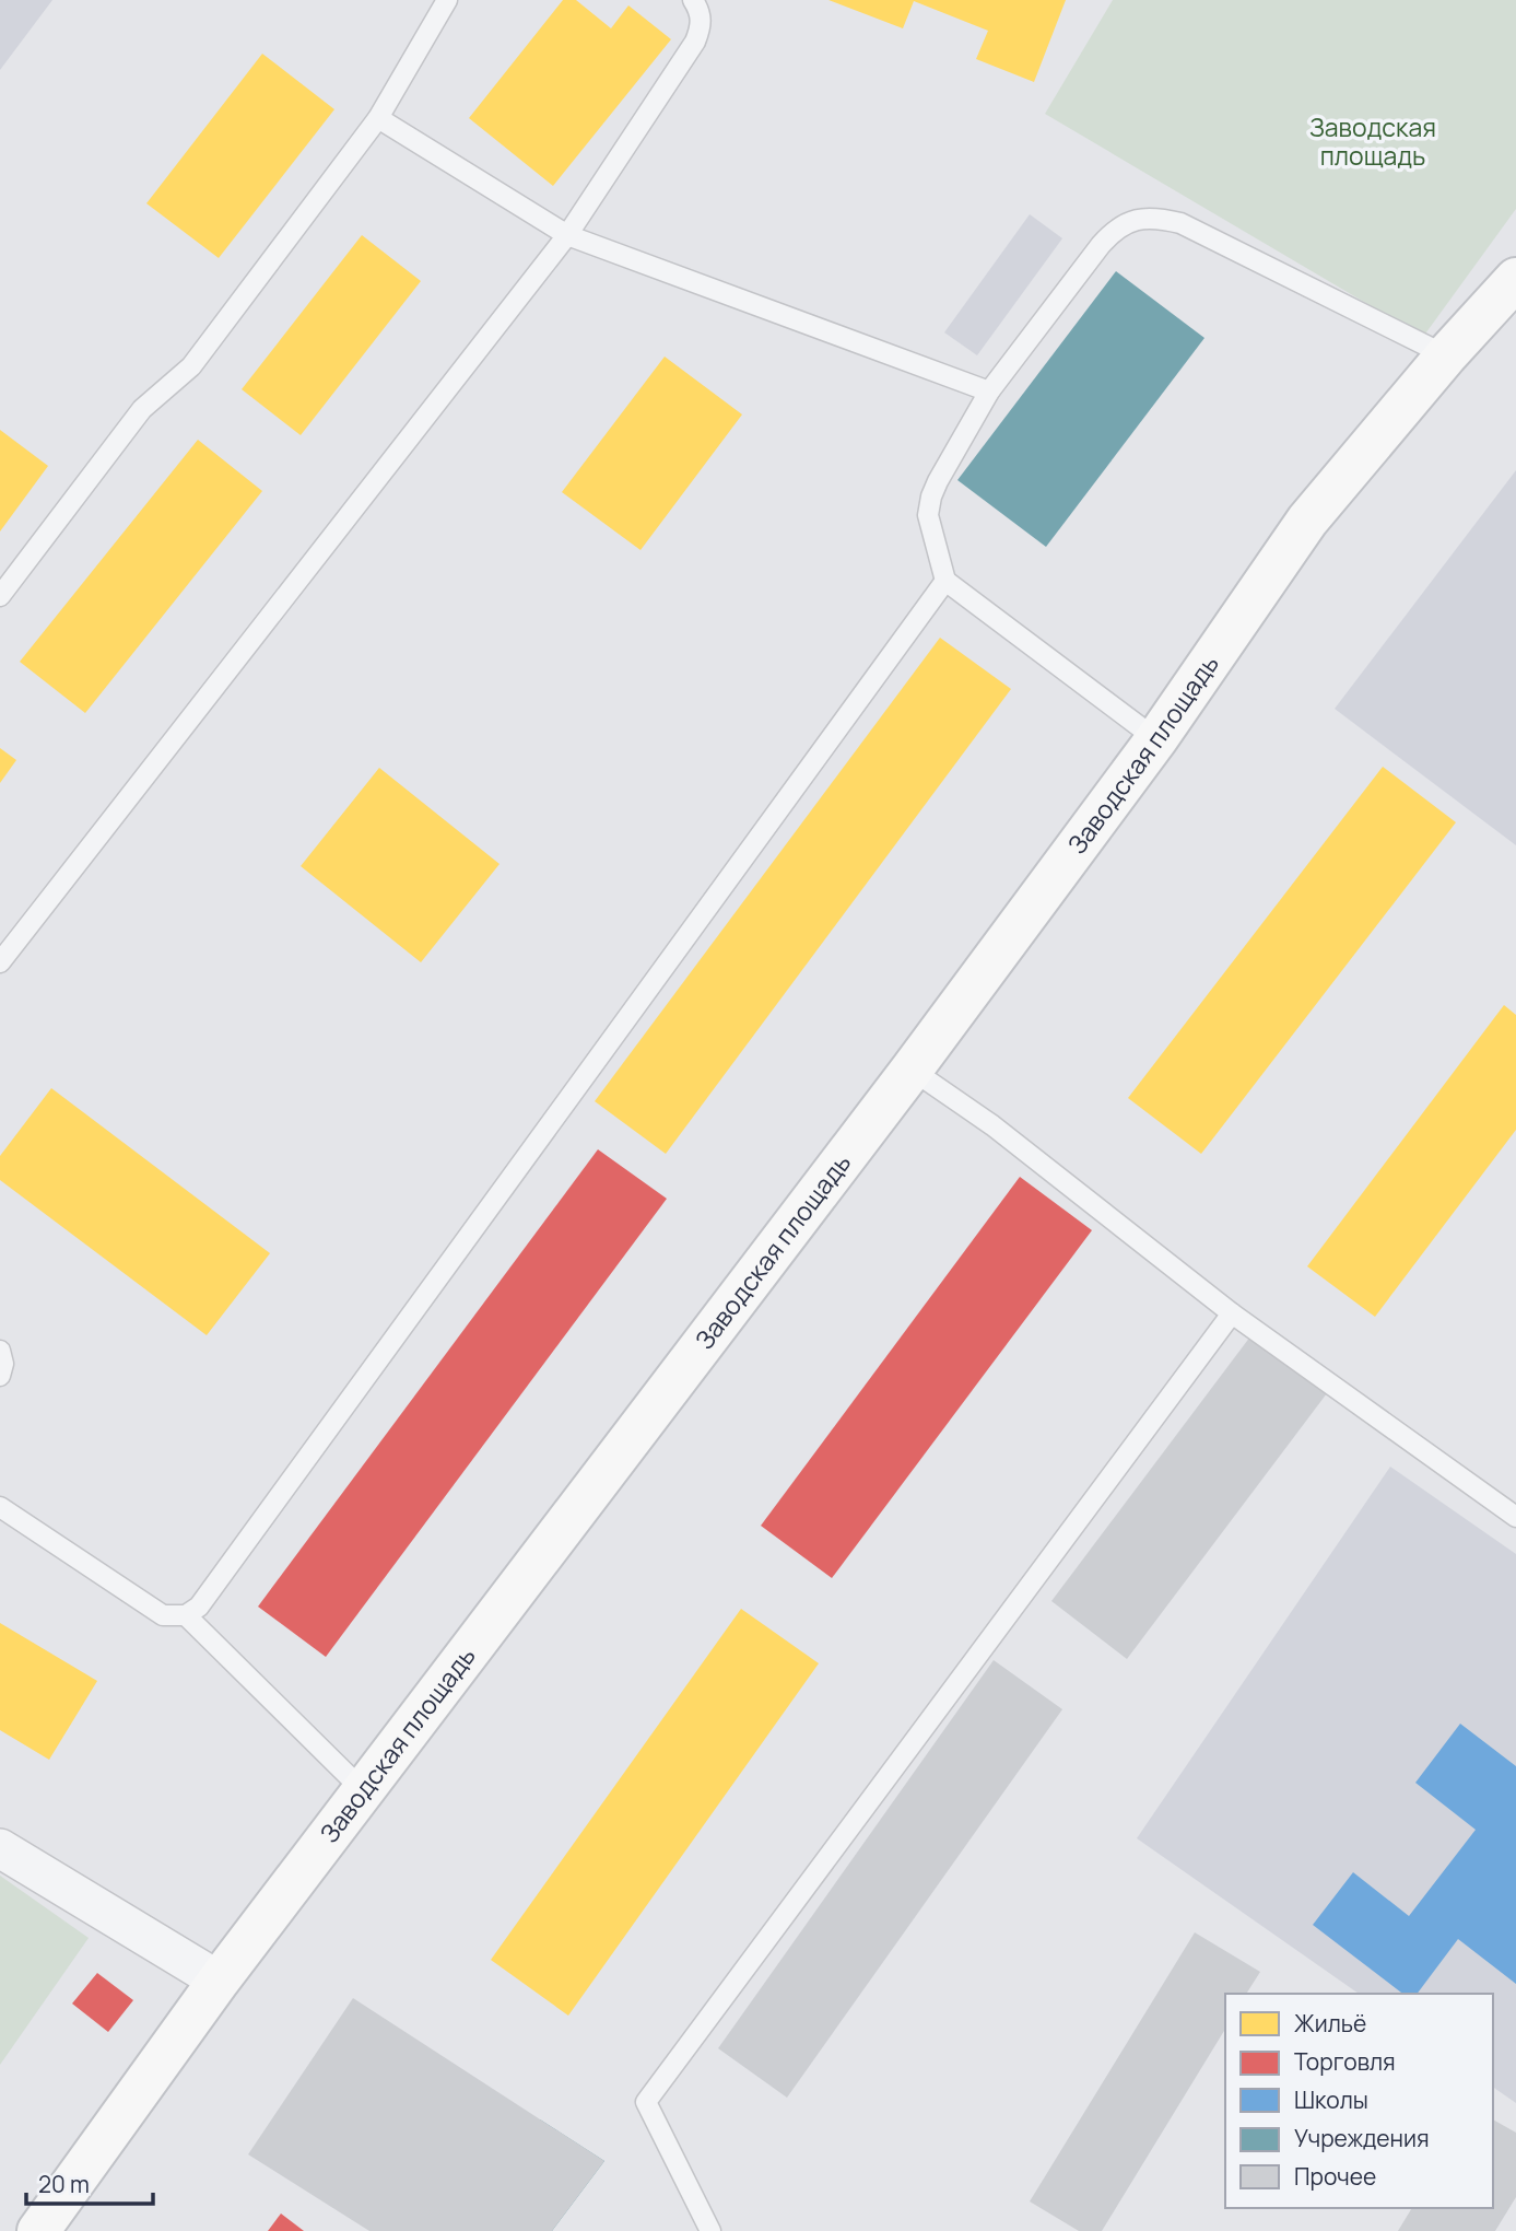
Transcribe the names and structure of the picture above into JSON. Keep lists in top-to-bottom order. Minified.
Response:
{"streets":{"main road":["Заводская площадь"]},"parks":["Заводская площадь"],"legend":["Жильё","Торговля","Школы","Учреждения","Прочее"],"scale_bar":"20 m"}
